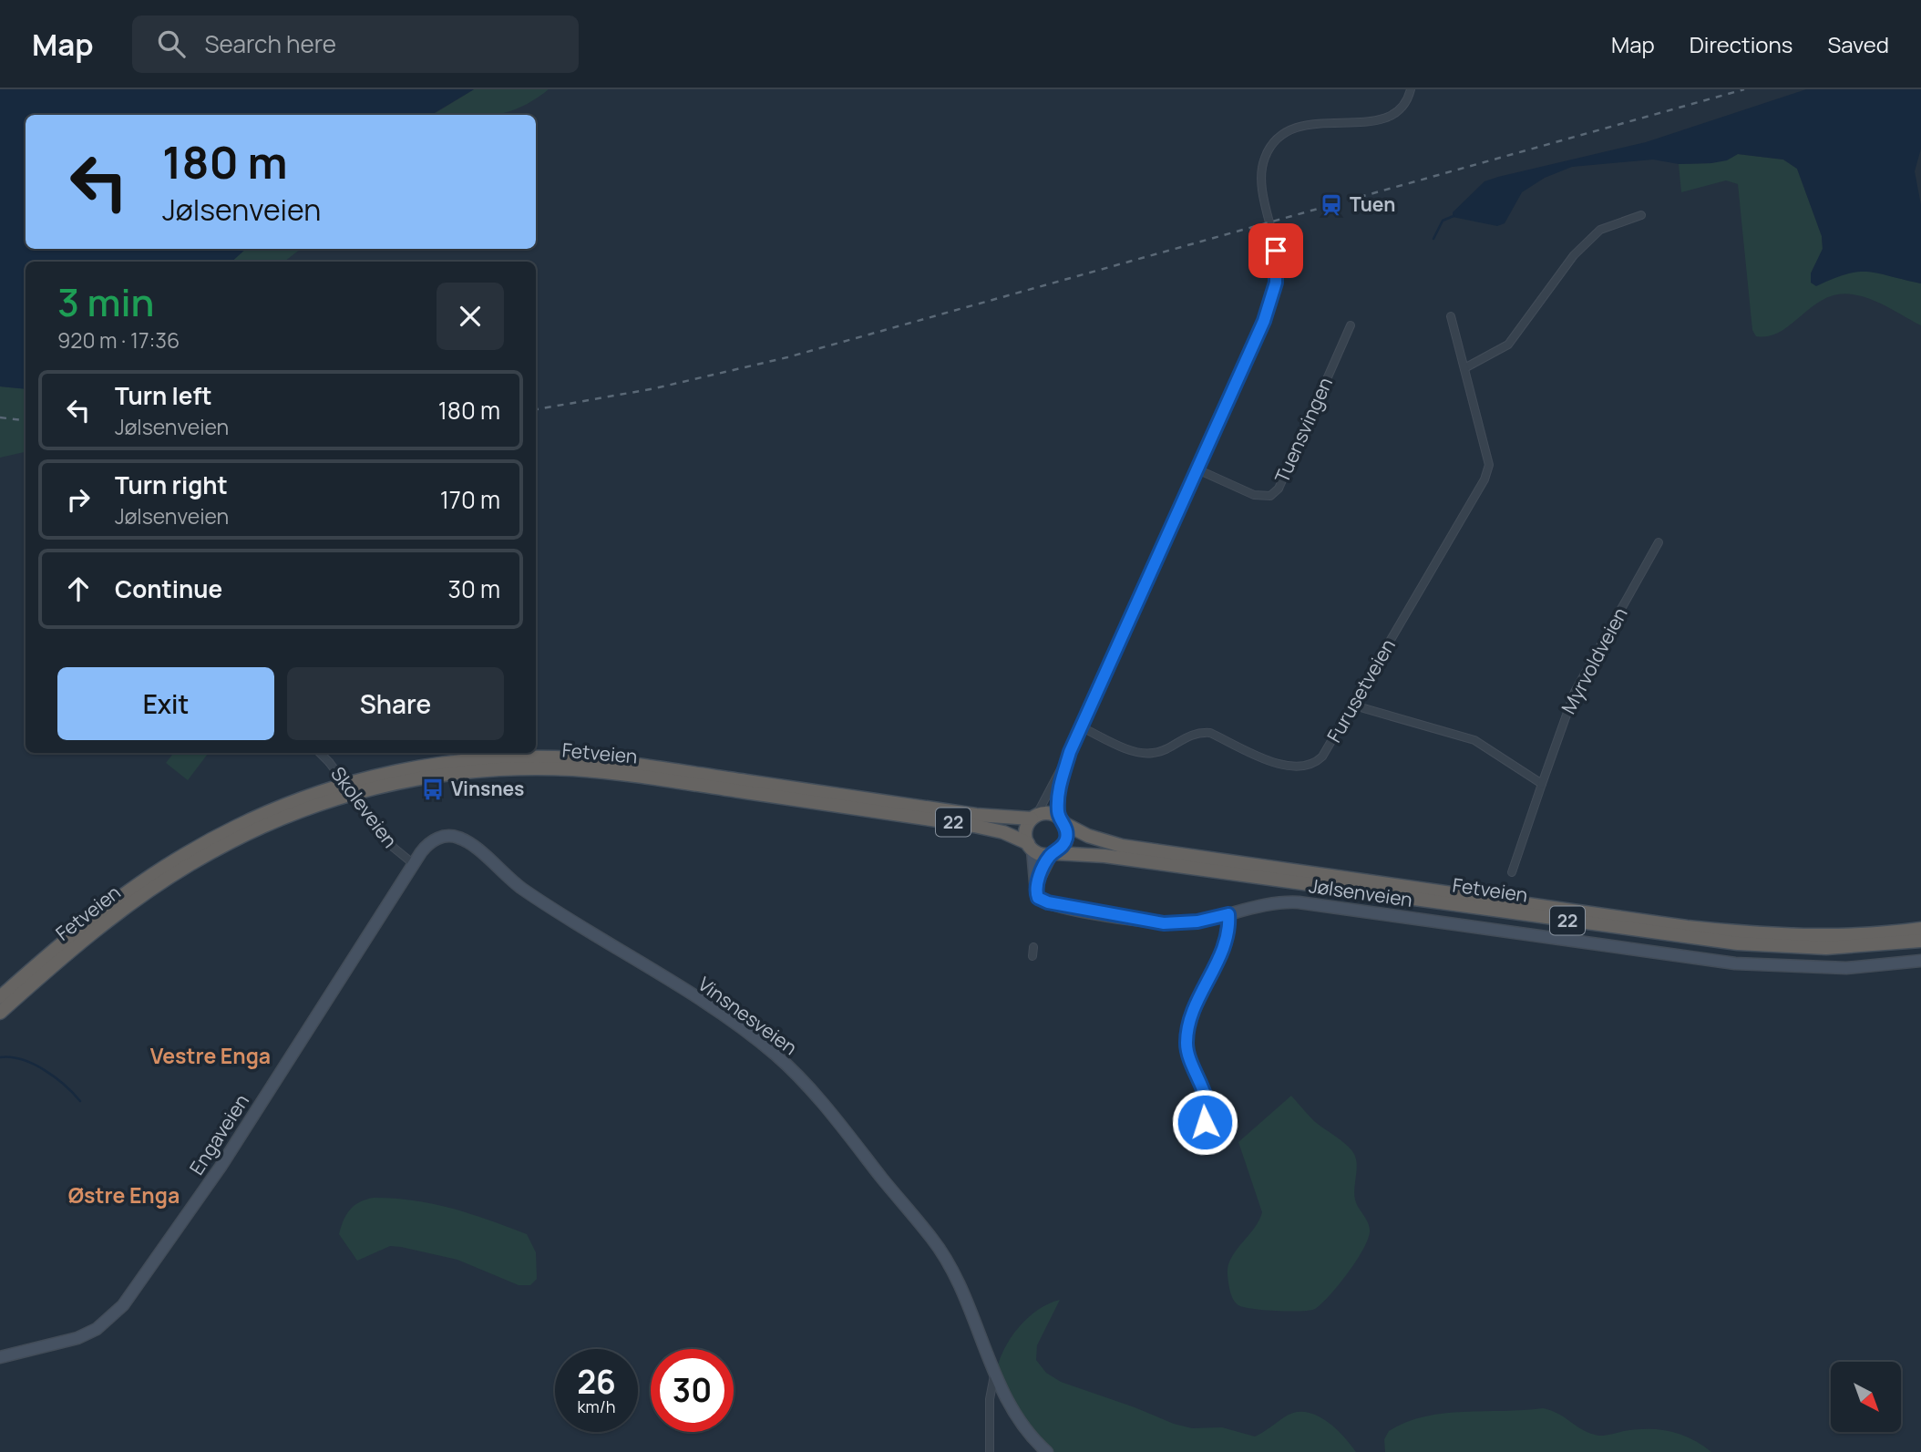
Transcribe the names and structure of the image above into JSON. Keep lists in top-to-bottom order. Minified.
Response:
{"streets":{"highway":["Fetveien","22"],"main road":["Jølsenveien","Vinsnesveien","Engaveien"],"street":["Tuensvingen","Myrvoldveien","Furusetveien","Skoleveien"]},"crossings":[["Fetveien","22"],["Skoleveien","Vinsnesveien"],["Skoleveien","Engaveien"],["Vinsnesveien","Engaveien"]],"districts":["Vestre Enga","Østre Enga"],"places":{"station":["Tuen"],"bus stop":["Vinsnes"]},"north":"bottom right","page":{"header":"Map","search":"Search here","nav":["Map","Directions","Saved"],"turn":["180 m","Jølsenveien"],"heading":["3 min","920 m · 17:36"],"list":[{"name":"Turn left","note":"Jølsenveien","value":"180 m"},{"name":"Turn right","note":"Jølsenveien","value":"170 m"},{"name":"Continue","value":"30 m"}],"buttons":["Exit","Share"],"speed":"26 km/h","limit":"30"}}
